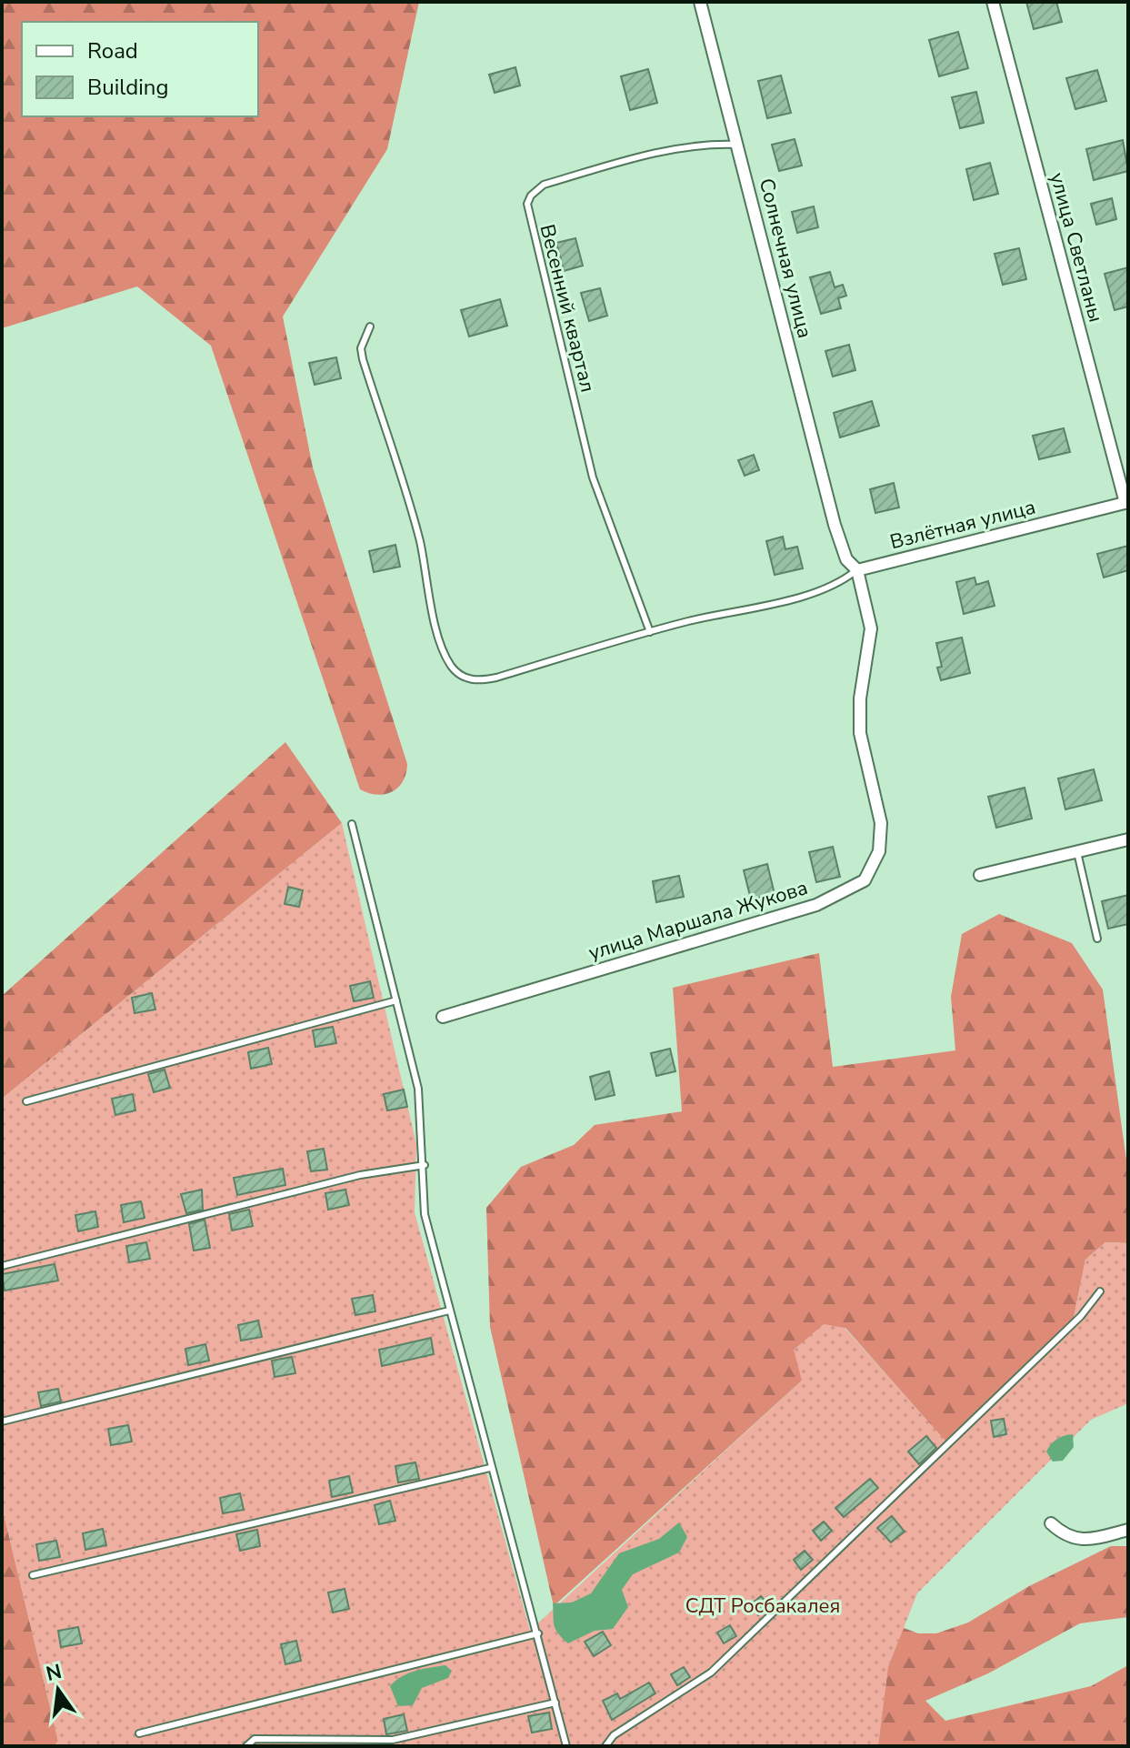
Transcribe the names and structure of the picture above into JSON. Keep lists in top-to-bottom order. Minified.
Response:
{"streets":{"street":["улица Светланы","Солнечная улица","Взлётная улица","улица Маршала Жукова"],"lane":["Весенний квартал"]},"crossings":[["улица Светланы","Взлётная улица"],["Солнечная улица","Весенний квартал"],["Солнечная улица","Взлётная улица"],["Солнечная улица","улица Маршала Жукова"],["Взлётная улица","улица Маршала Жукова"]],"parks":["СДТ Росбакалея"],"legend":["Road","Building"],"north":"top"}
